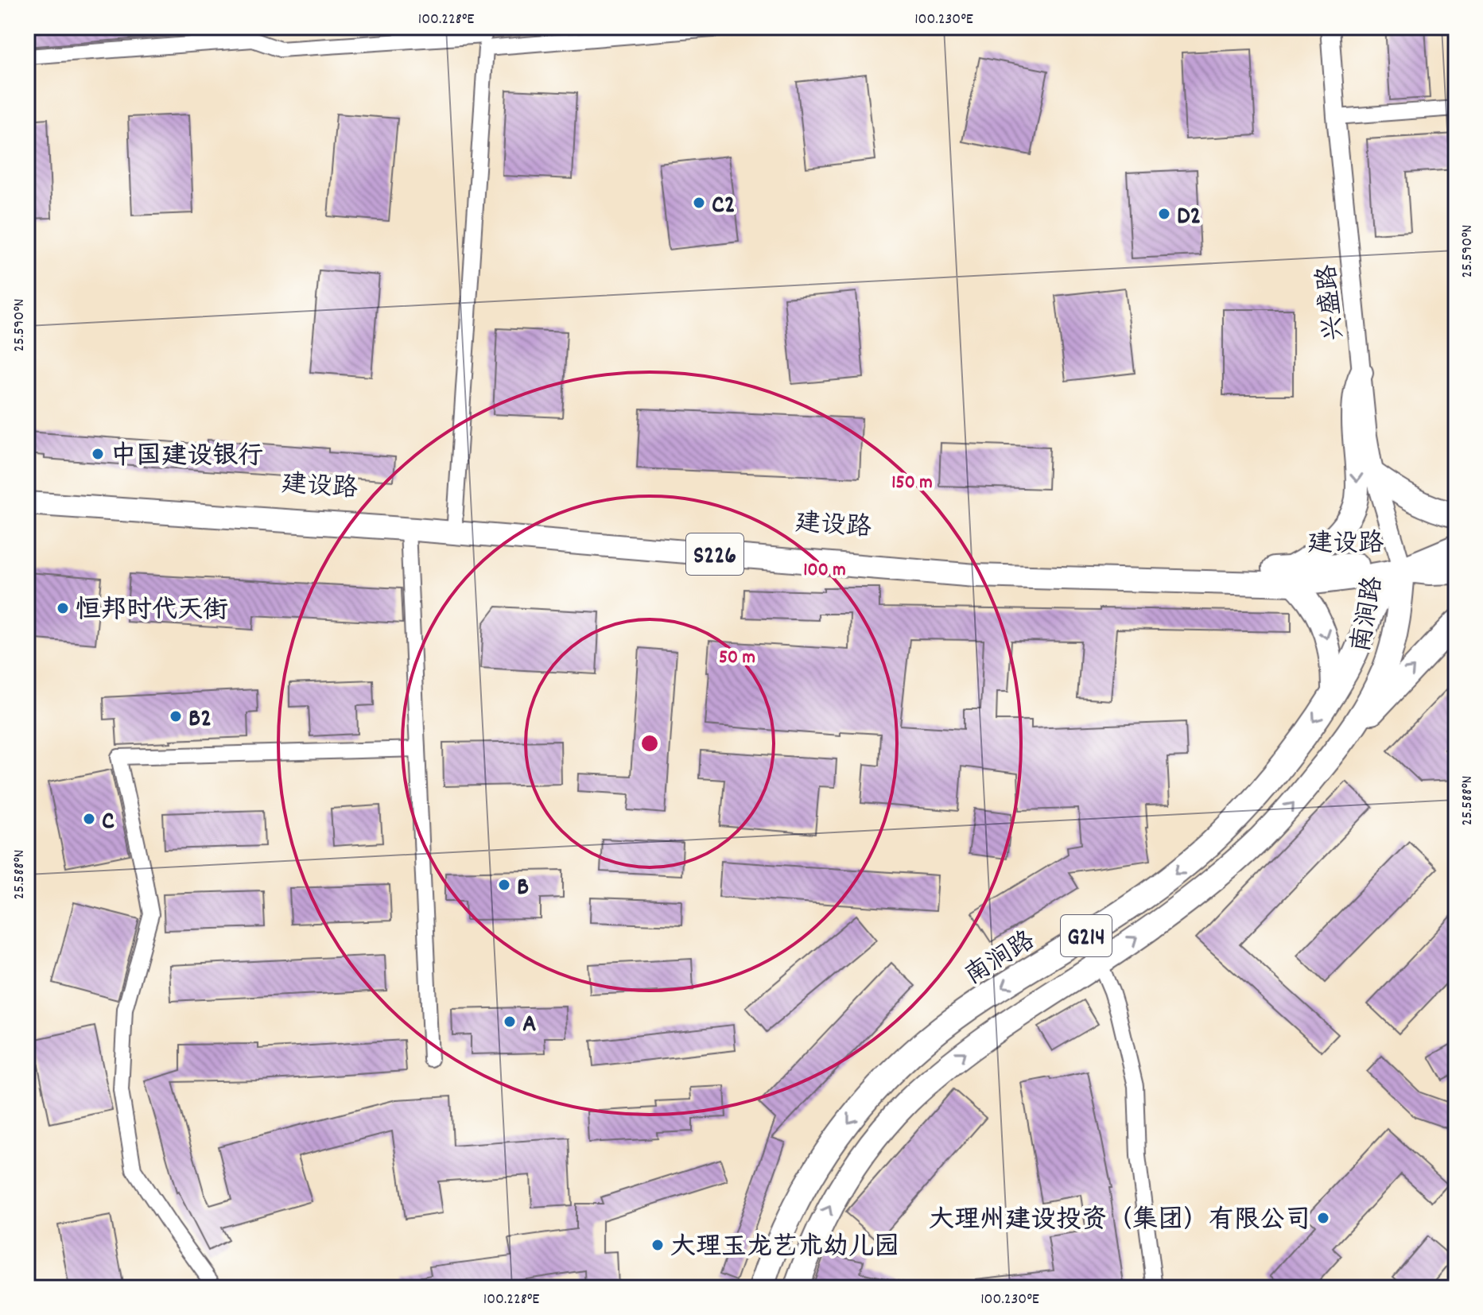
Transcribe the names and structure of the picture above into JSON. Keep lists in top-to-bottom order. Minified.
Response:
{"streets":{"highway":["南涧路","G214"],"main road":["建设路","S226"],"street":["兴盛路"]},"crossings":[["兴盛路","建设路"],["兴盛路","南涧路"],["建设路","南涧路"]],"places":["C2","D2","中国建设银行","恒邦时代天街","B2","C","B","A","大理州建设投资（集团）有限公司","大理玉龙艺术幼儿园"],"coordinates":["100.228°E","100.230°E","25.590°N","25.588°N"],"rings":["150 m","100 m","50 m"]}
